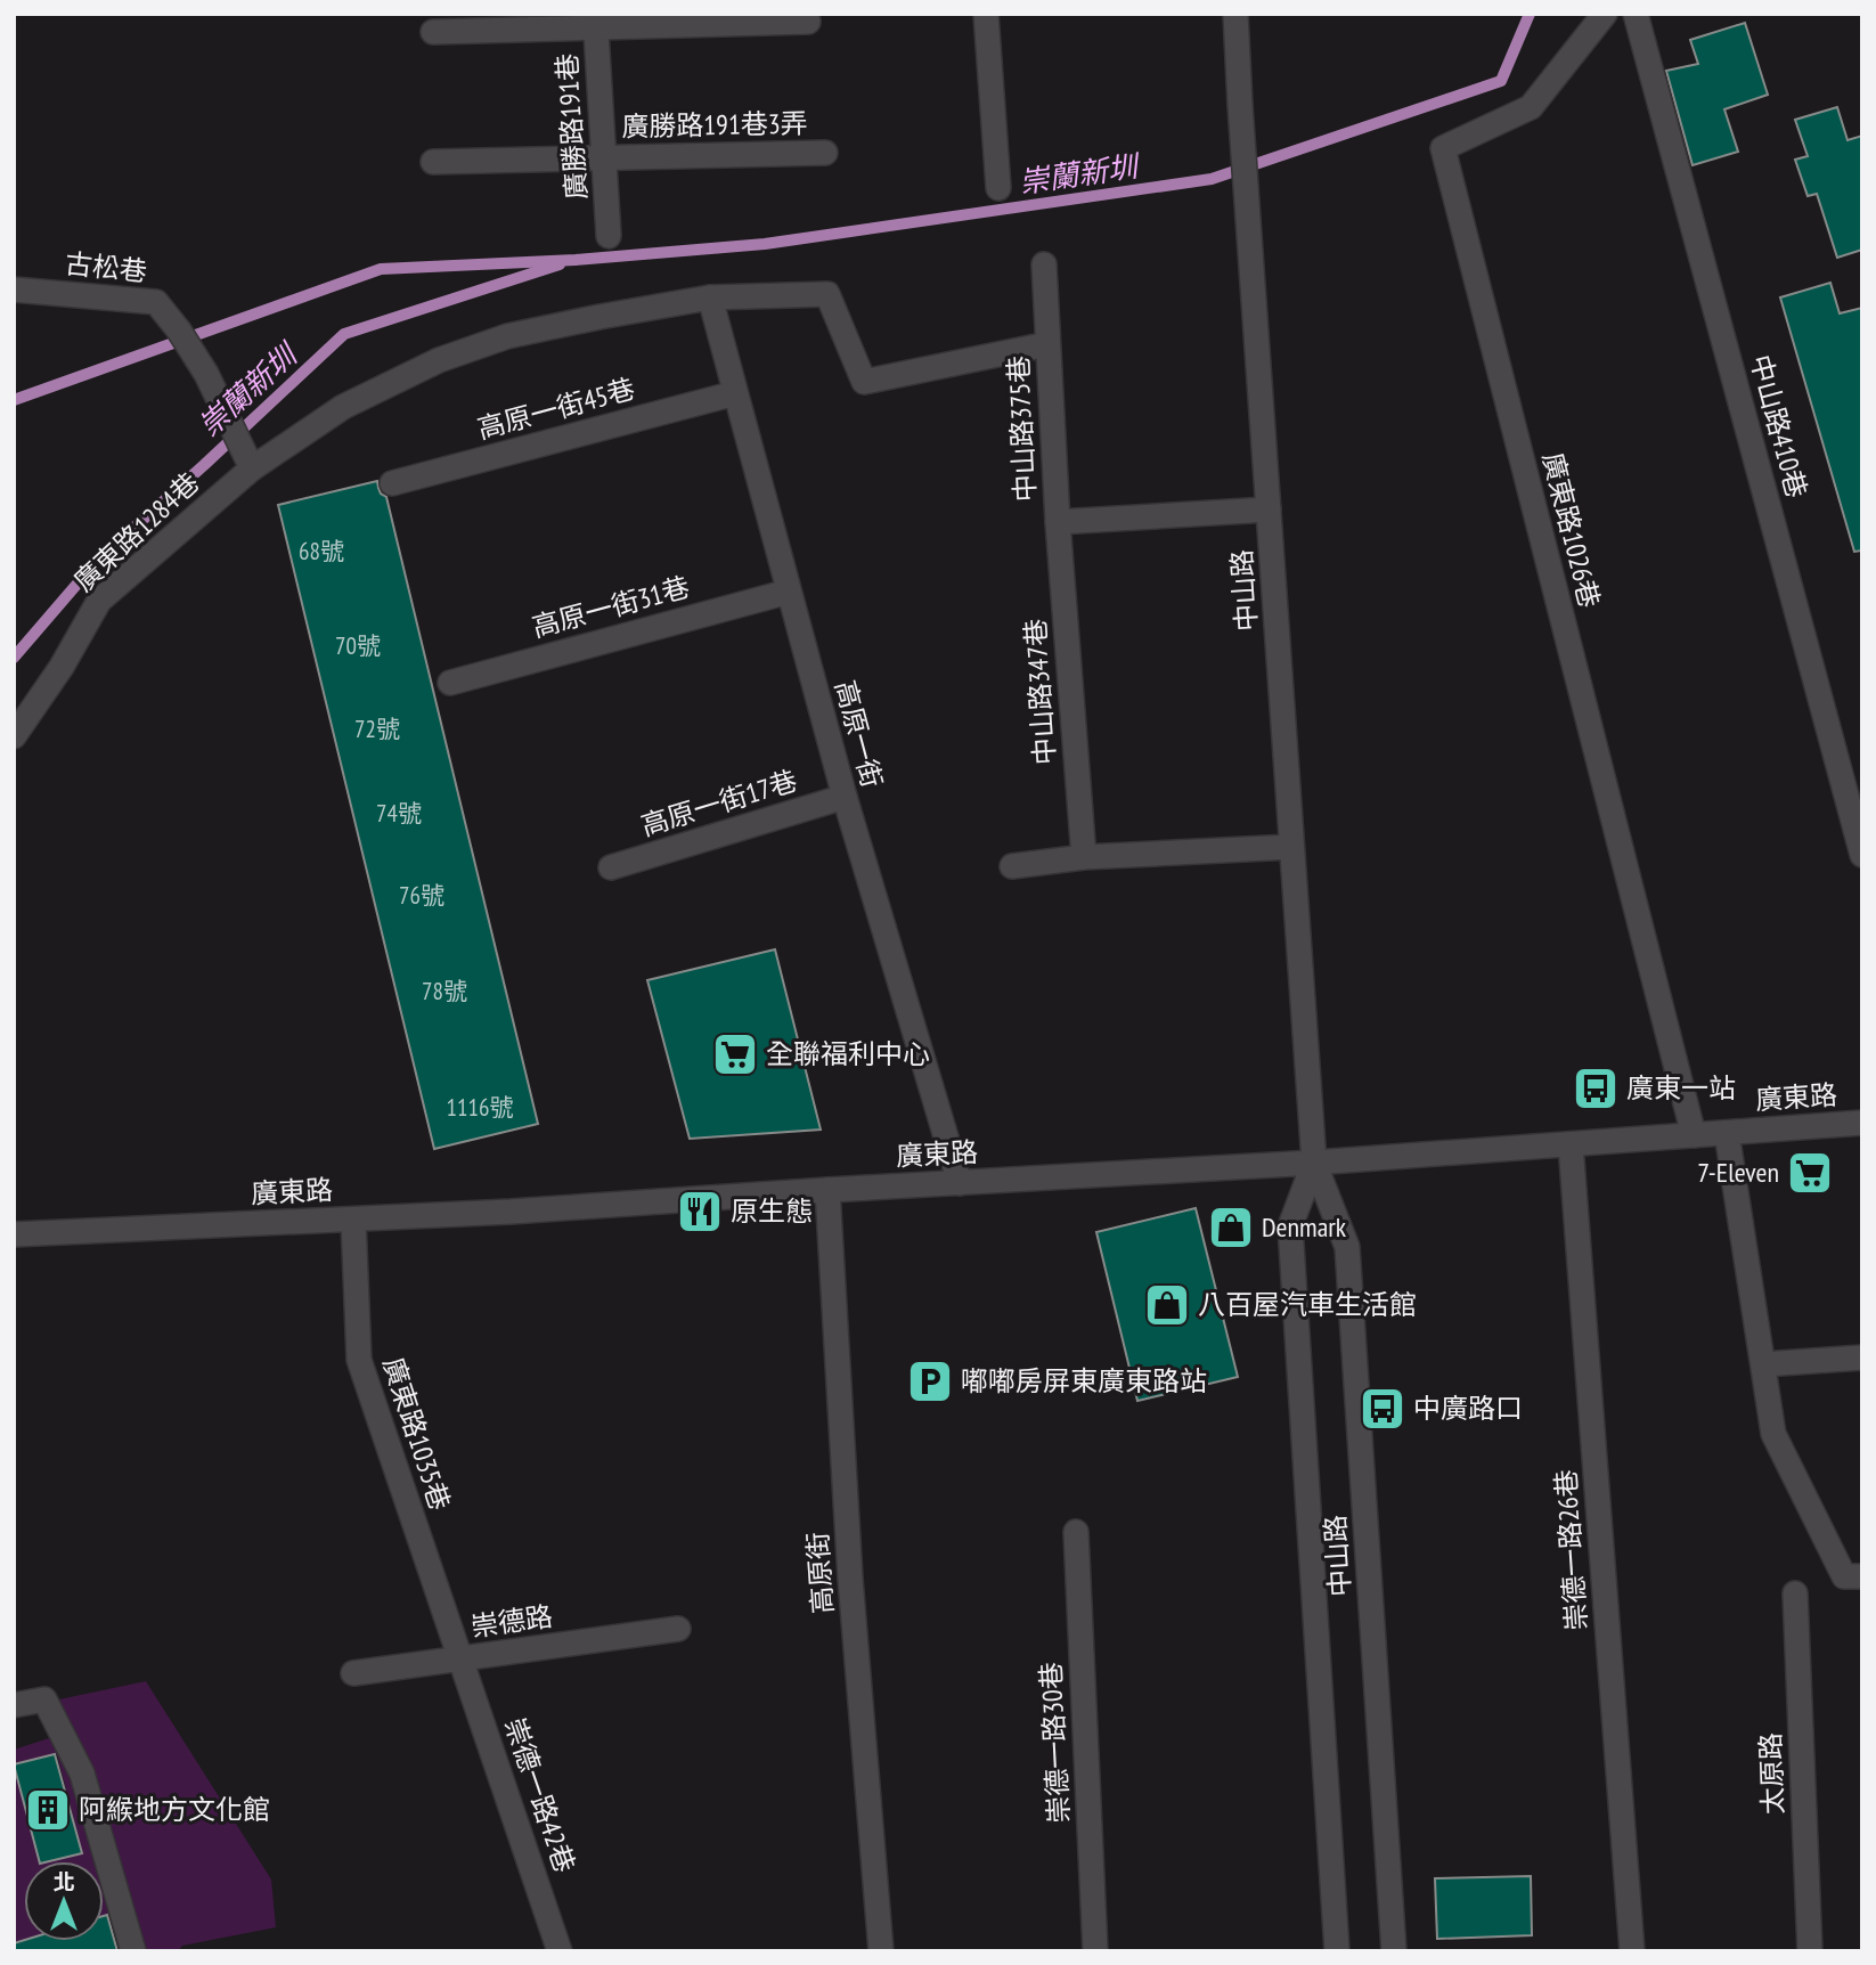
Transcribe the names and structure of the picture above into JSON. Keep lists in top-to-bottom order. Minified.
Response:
{"streets":{"street":["廣勝路191巷3弄","廣勝路191巷","古松巷","高原一街45巷","中山路410巷","中山路375巷","廣東路1026巷","廣東路1284巷","中山路","高原一街31巷","中山路347巷","高原一街","高原一街17巷","廣東路","廣東路1035巷","崇德一路26巷","高原街","崇德路","崇德一路30巷","太原路","崇德一路42巷"]},"crossings":[["廣勝路191巷3弄","廣勝路191巷"],["古松巷","廣東路1284巷"],["高原一街45巷","高原一街"],["中山路375巷","廣東路1284巷"],["中山路375巷","中山路"],["中山路375巷","中山路347巷"],["廣東路1026巷","廣東路"],["廣東路1284巷","高原一街"],["中山路","廣東路"],["高原一街31巷","高原一街"],["高原一街","高原一街17巷"],["高原一街","廣東路"],["廣東路","廣東路1035巷"],["廣東路","崇德一路26巷"],["廣東路","高原街"],["廣東路1035巷","崇德路"],["廣東路1035巷","崇德一路42巷"],["崇德路","崇德一路42巷"]],"water":["崇蘭新圳"],"places":{"supermarket":["全聯福利中心","7-Eleven"],"bus stop":["廣東一站","中廣路口"],"restaurant":["原生態"],"shop":["Denmark","八百屋汽車生活館"],"parking":["嘟嘟房屏東廣東路站"],"building":["阿緱地方文化館"]},"house_numbers":["68號","70號","72號","74號","76號","78號","1116號"],"north":"top"}
